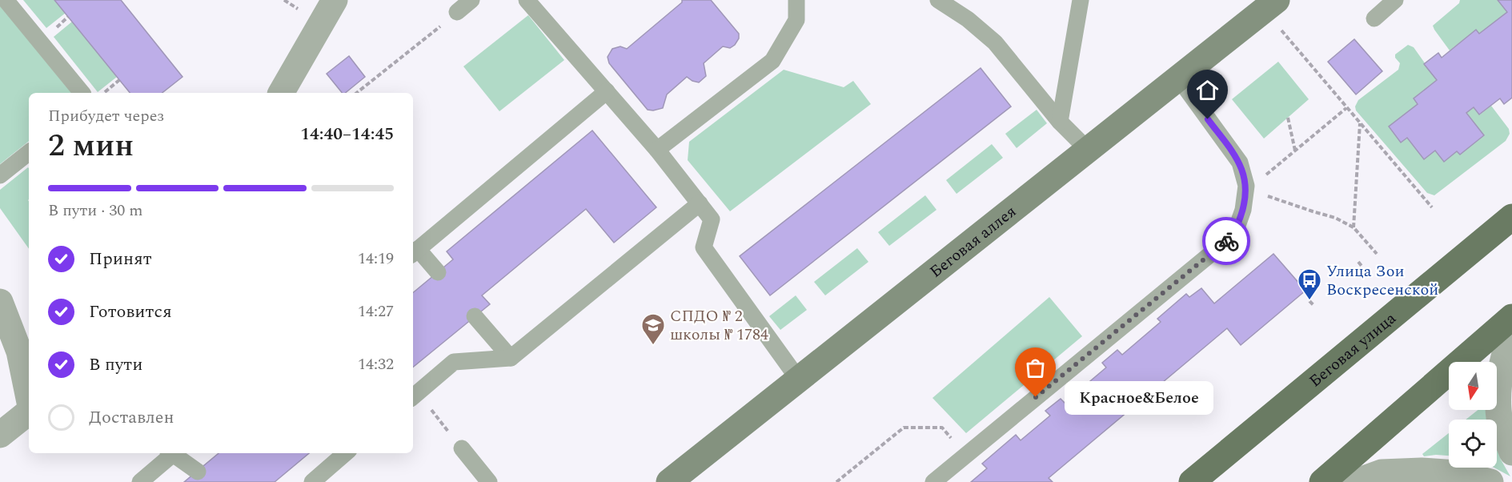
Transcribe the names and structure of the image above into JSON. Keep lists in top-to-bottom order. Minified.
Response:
{"streets":{"main road":["Беговая улица"],"street":["Беговая аллея"]},"places":{"bus stop":["Улица Зои Воскресенской"],"school or university":["СПДО № 2 школы № 1784"],"other":["Красное&Белое"]},"north":"bottom","page":{"heading":["2 мин","Прибудет через","14:40–14:45"],"bar":"В пути · 30 m","list":[["Принят","14:19"],["Готовится","14:27"],["В пути","14:32"],"Доставлен"],"bubble":"Красное&Белое"}}
